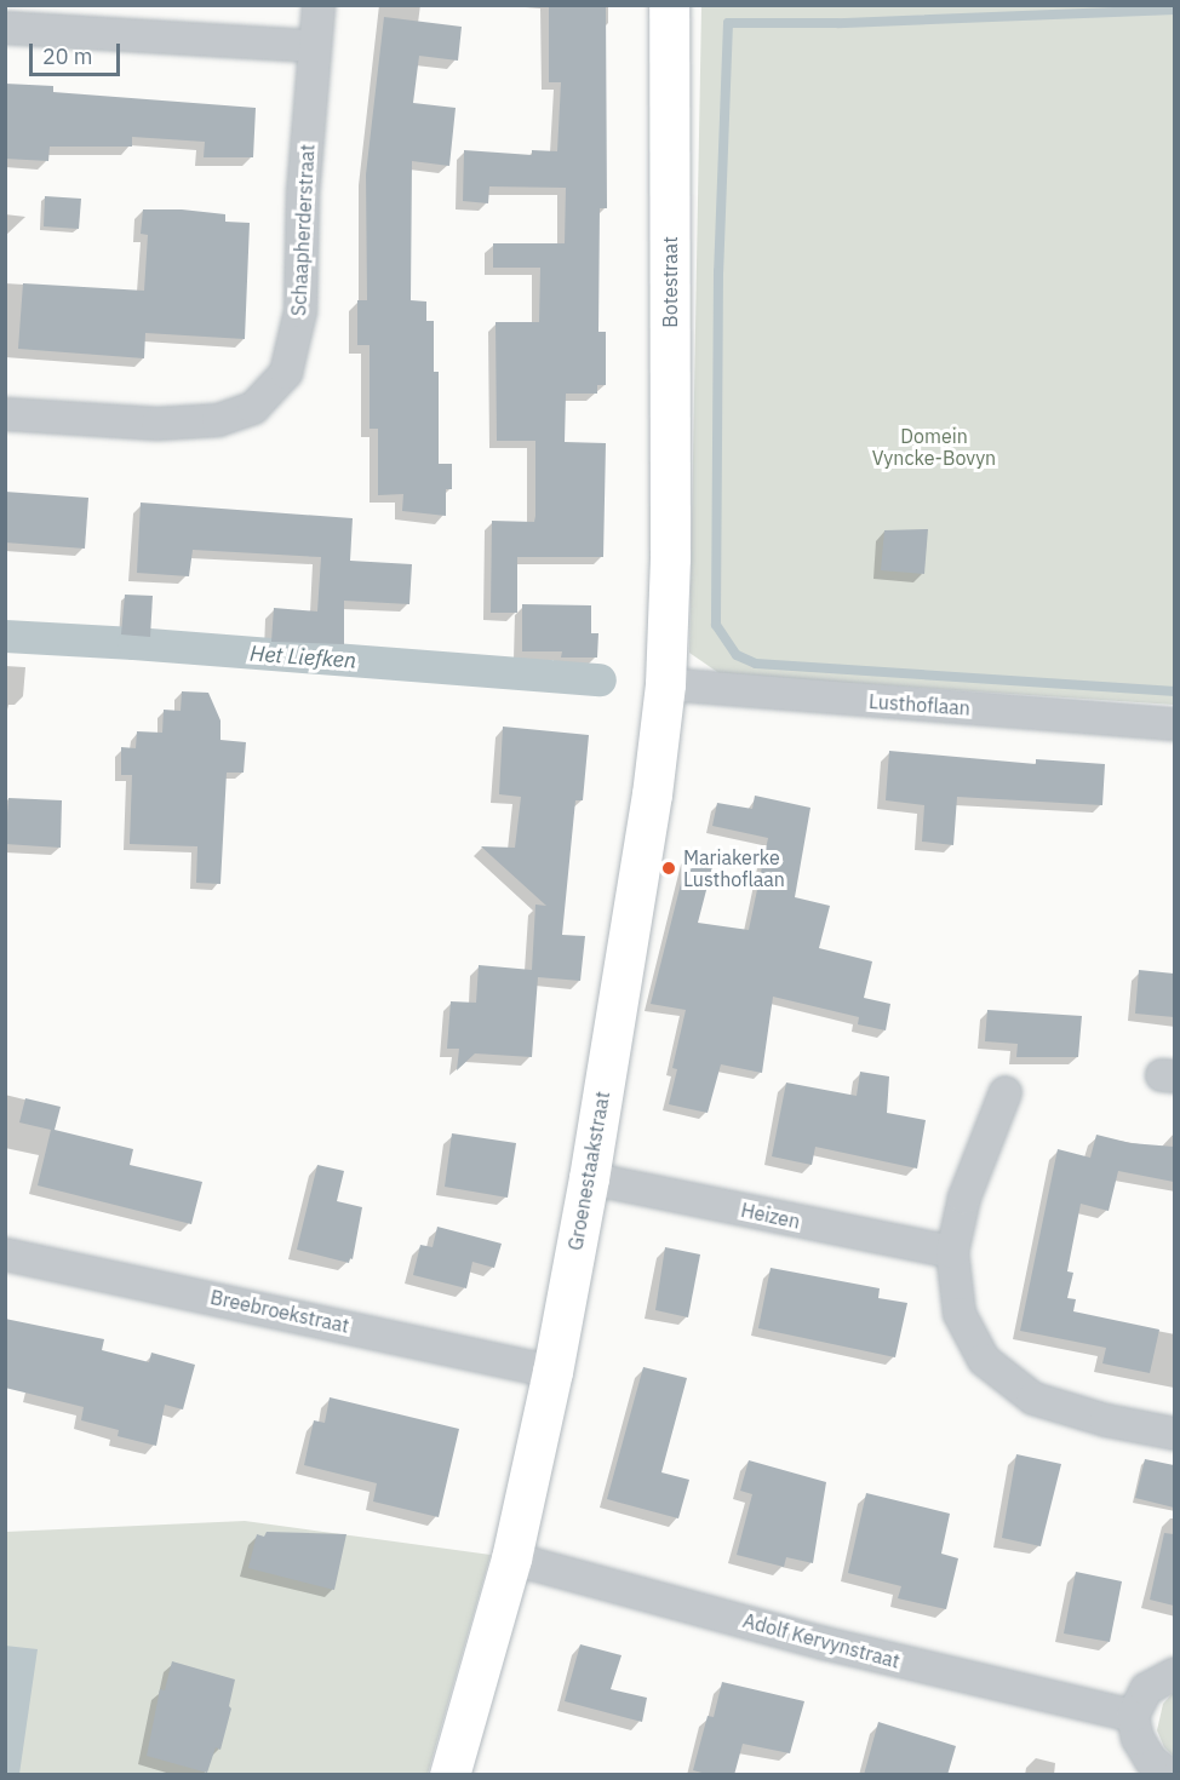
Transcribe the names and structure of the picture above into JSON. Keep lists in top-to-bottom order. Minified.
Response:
{"streets":{"street":["Schaapherderstraat","Botestraat","Lusthoflaan","Groenestaakstraat","Heizen","Breebroekstraat","Adolf Kervynstraat"]},"crossings":[["Botestraat","Groenestaakstraat"],["Lusthoflaan","Groenestaakstraat"],["Groenestaakstraat","Heizen"],["Groenestaakstraat","Breebroekstraat"],["Groenestaakstraat","Adolf Kervynstraat"]],"water":["Het Liefken"],"parks":["Domein Vyncke-Bovyn"],"places":["Mariakerke Lusthoflaan"],"scale_bar":"20 m"}
